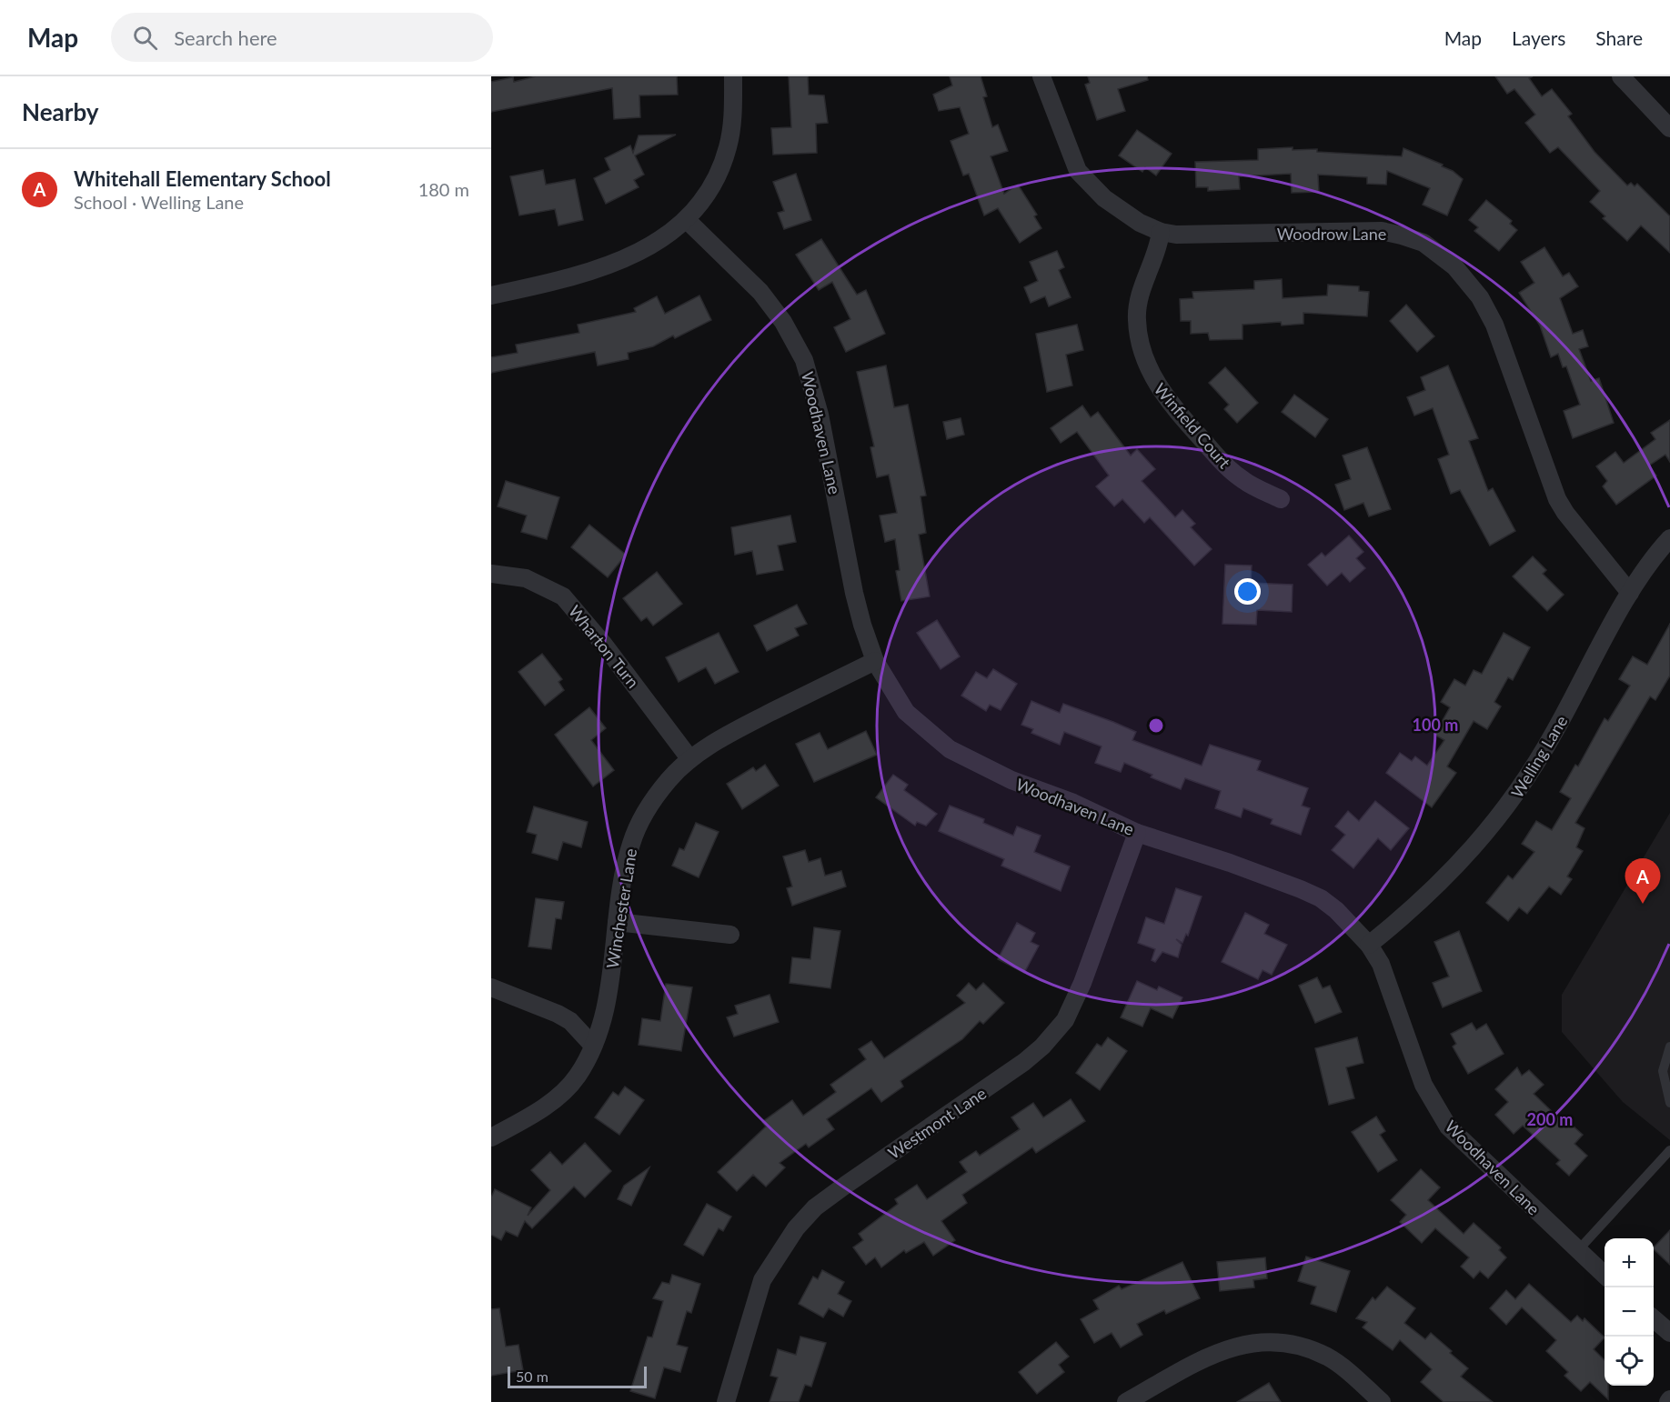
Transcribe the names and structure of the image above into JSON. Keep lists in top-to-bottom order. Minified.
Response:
{"streets":{"street":["Woodrow Lane","Winfield Court","Woodhaven Lane","Wharton Turn","Welling Lane","Winchester Lane","Westmont Lane"]},"crossings":[["Woodrow Lane","Winfield Court"],["Woodrow Lane","Welling Lane"],["Woodhaven Lane","Welling Lane"],["Woodhaven Lane","Winchester Lane"],["Woodhaven Lane","Westmont Lane"],["Wharton Turn","Winchester Lane"]],"scale_bar":"50 m","page":{"header":"Map","search":"Search here","nav":["Map","Layers","Share"],"heading":"Nearby","list":[{"mark":"A","name":"Whitehall Elementary School","note":"School · Welling Lane","value":"180 m"}],"pins":"A","map_buttons":["+","−"],"scale":"50 m"},"rings":["100 m","200 m"]}
